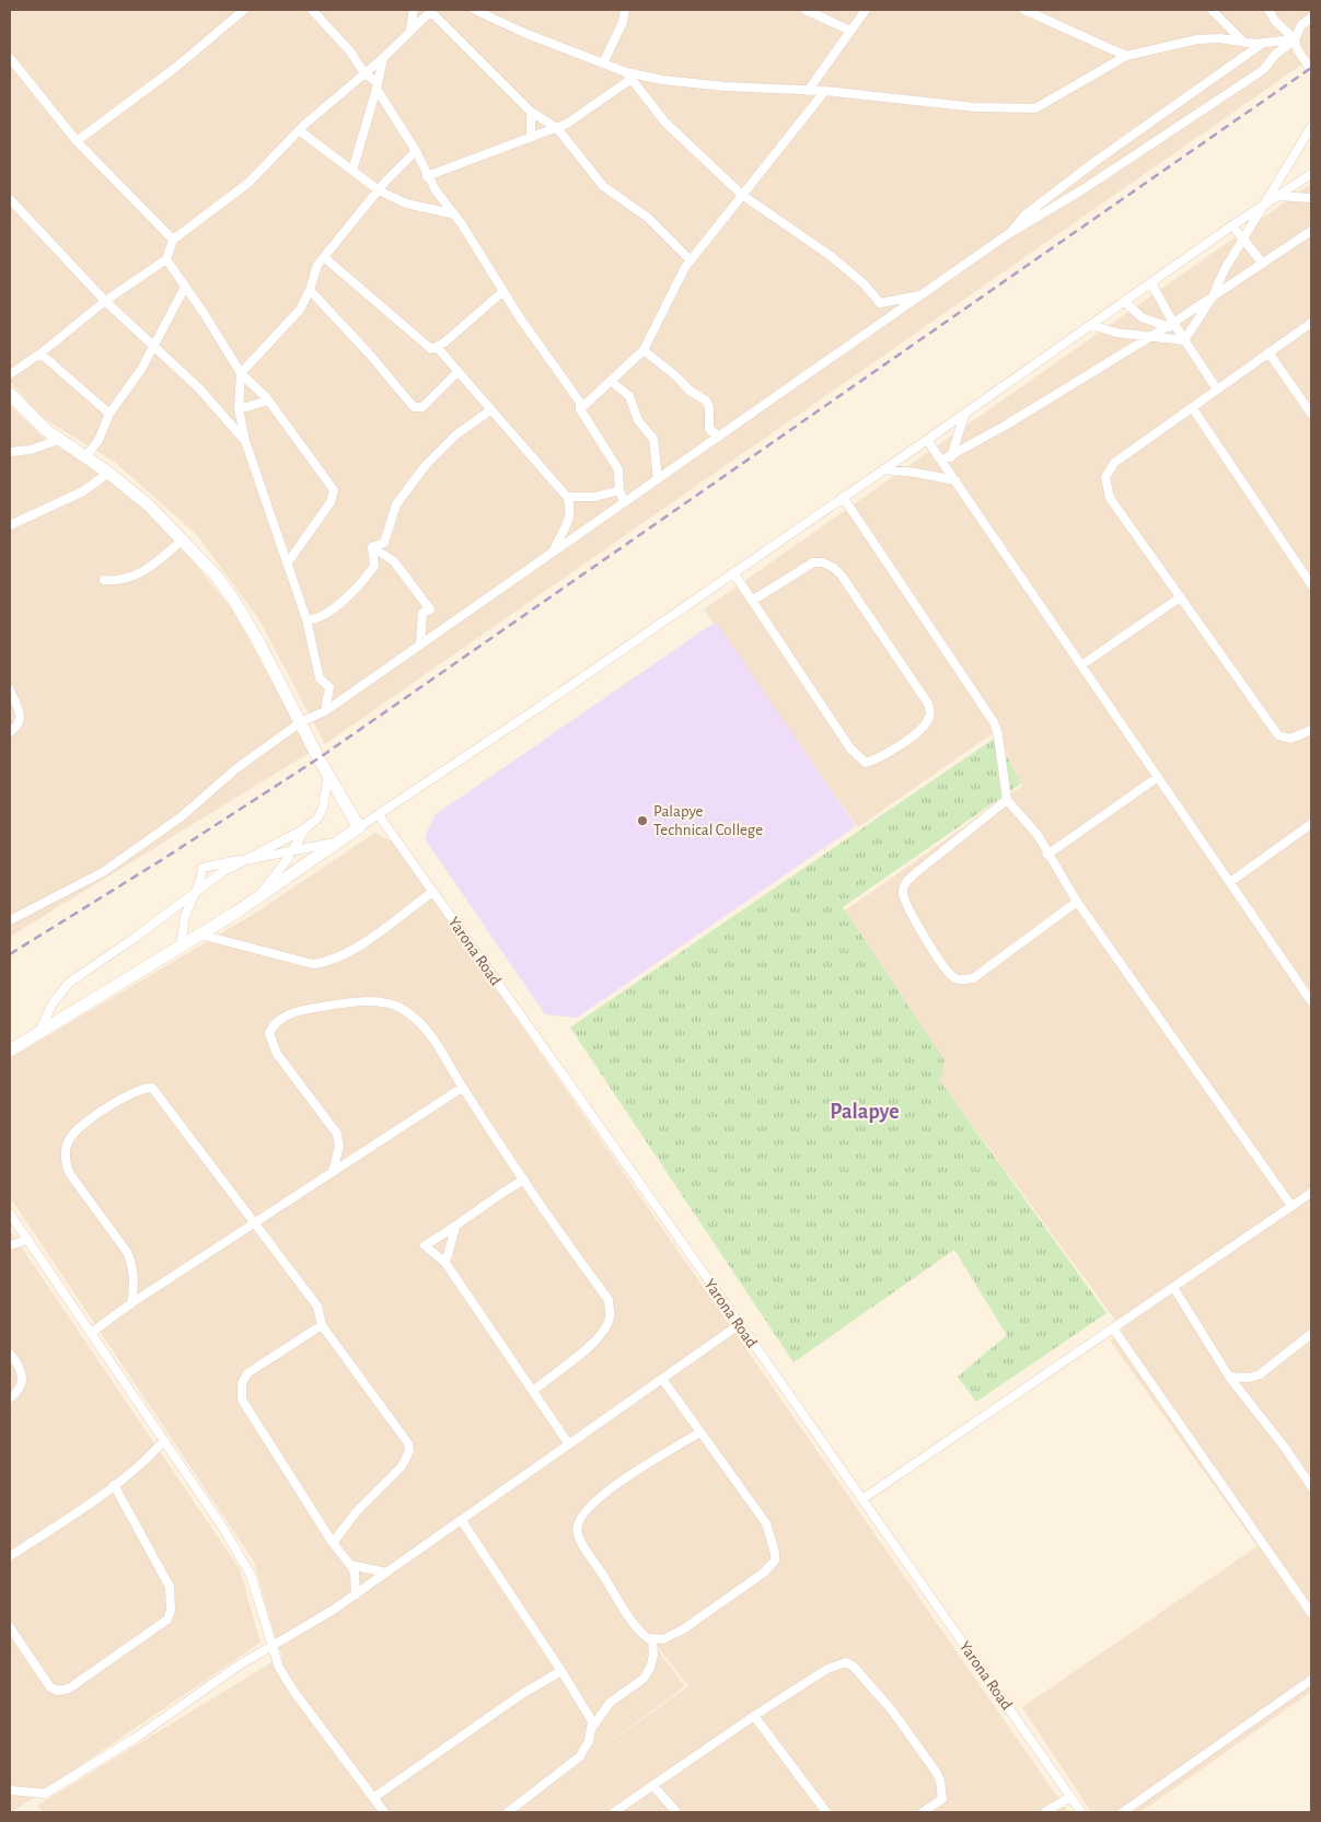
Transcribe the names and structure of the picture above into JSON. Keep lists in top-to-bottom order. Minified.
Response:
{"streets":{"street":["Yarona Road"]},"districts":["Palapye"],"places":["Palapye Technical College"]}
